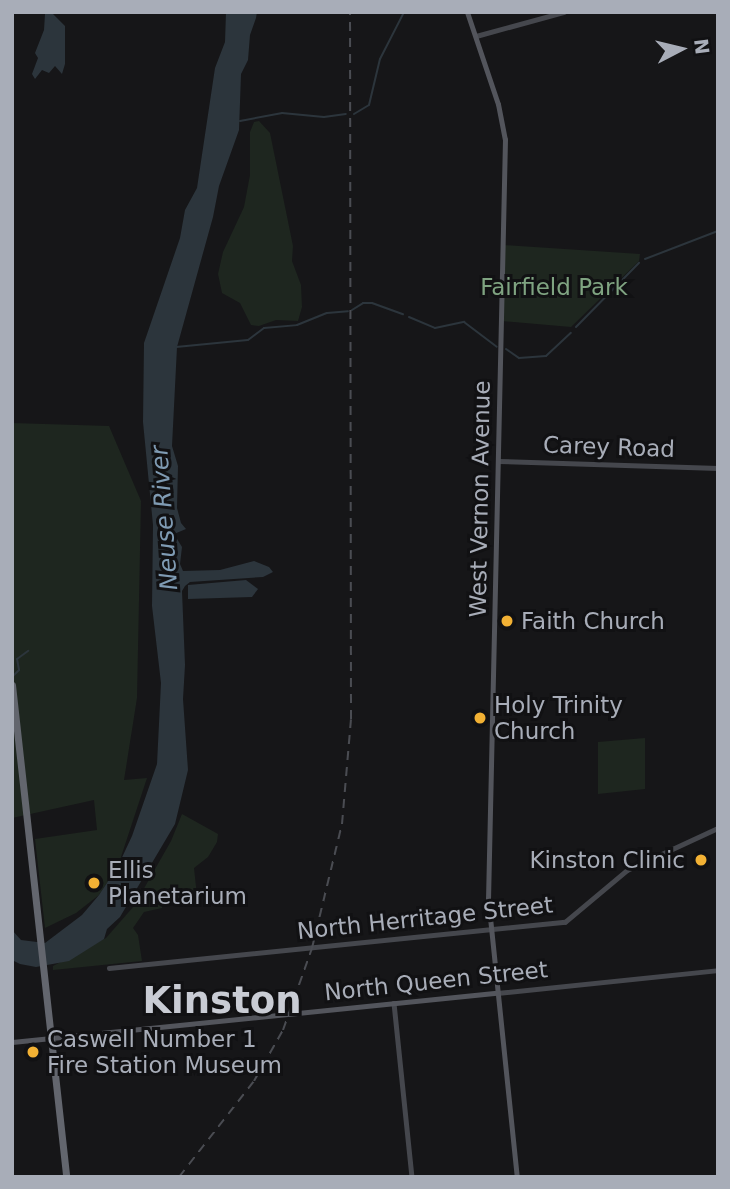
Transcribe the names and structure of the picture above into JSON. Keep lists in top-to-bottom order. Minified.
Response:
{"streets":{"main road":["West Vernon Avenue","North Queen Street"],"street":["Carey Road","North Herritage Street"]},"crossings":[["Carey Road","West Vernon Avenue"],["West Vernon Avenue","North Herritage Street"],["West Vernon Avenue","North Queen Street"]],"districts":["Kinston"],"water":["Neuse River"],"parks":["Fairfield Park"],"places":["Faith Church","Holy Trinity Church","Kinston Clinic","Ellis Planetarium","Caswell Number 1 Fire Station Museum"],"north":"right"}
